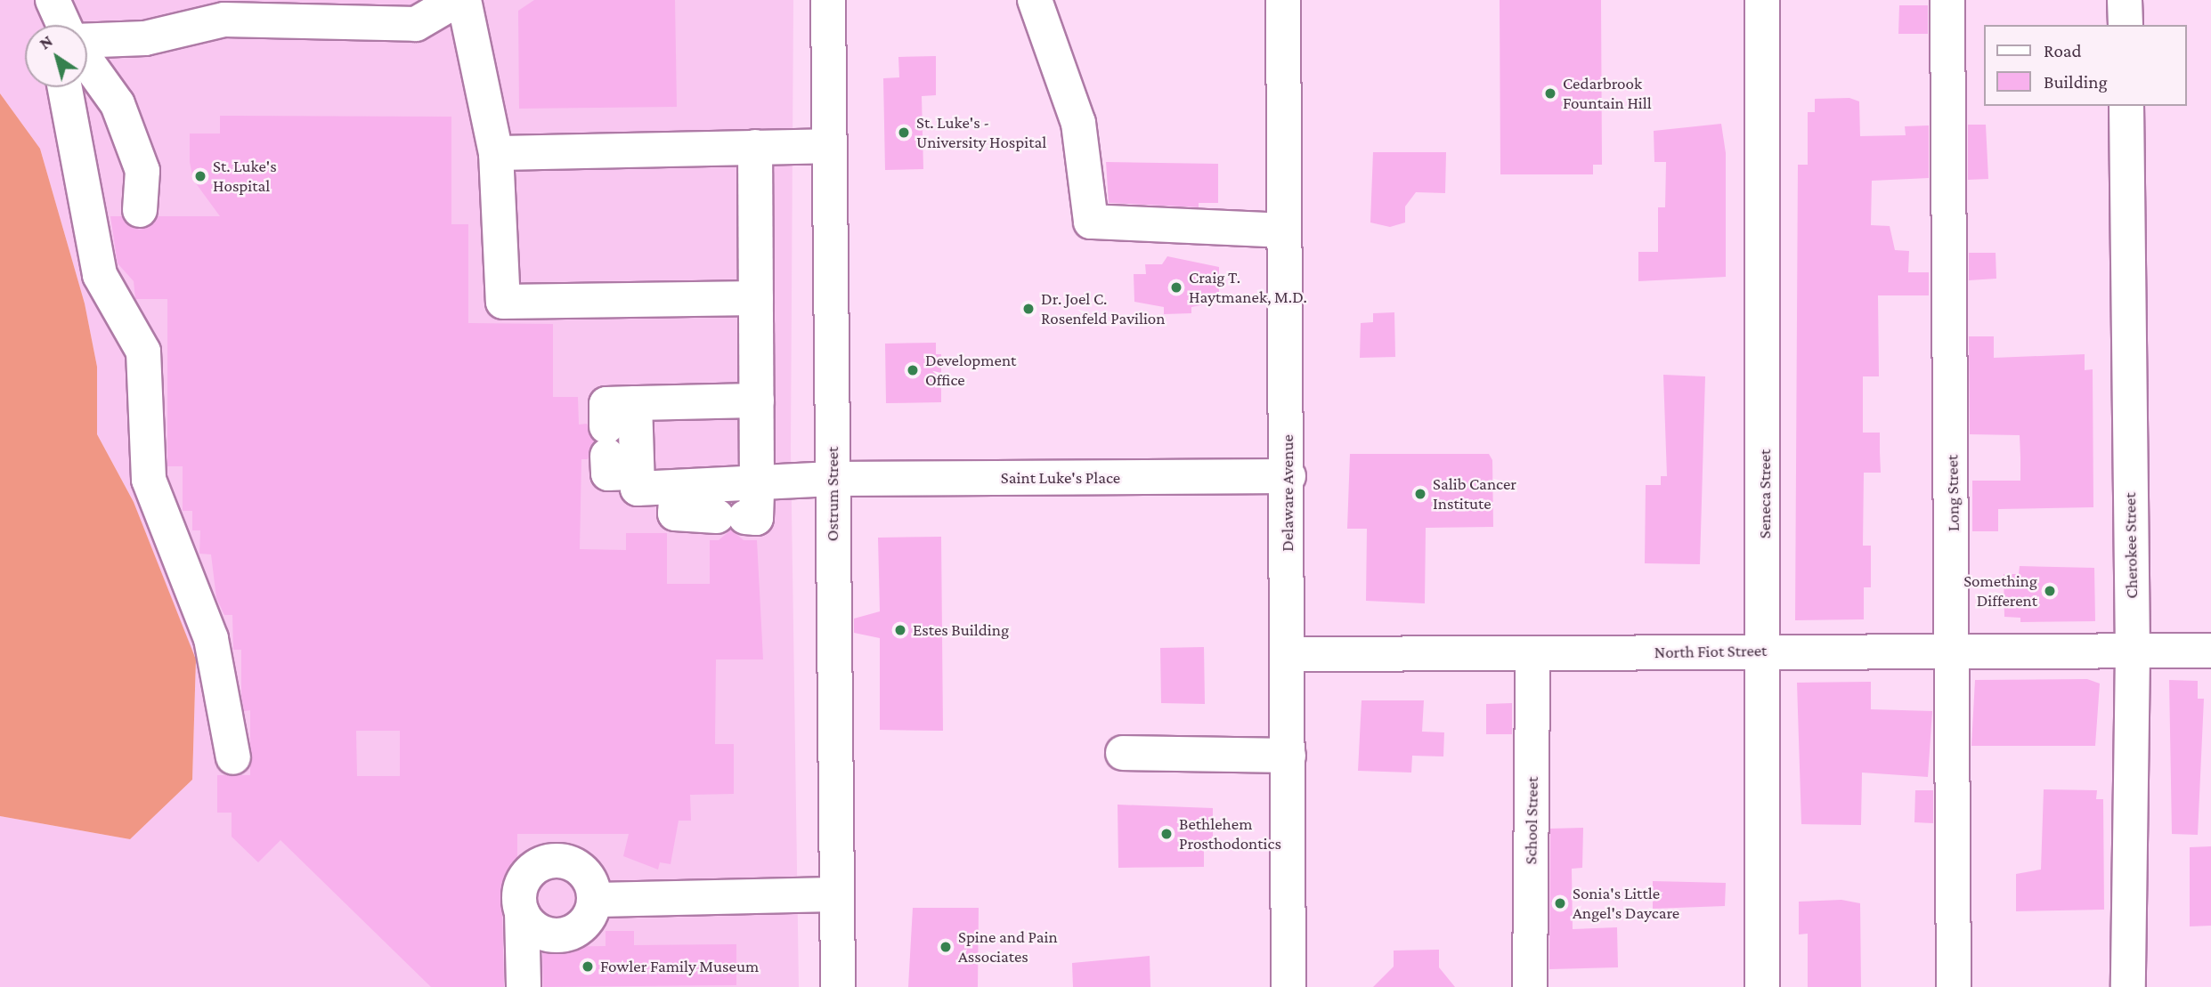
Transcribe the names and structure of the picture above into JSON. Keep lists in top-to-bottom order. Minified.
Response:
{"streets":{"street":["Saint Luke's Place","Delaware Avenue","Long Street","Ostrum Street","Seneca Street","Cherokee Street","North Fiot Street","School Street"]},"crossings":[["Saint Luke's Place","Delaware Avenue"],["Saint Luke's Place","Ostrum Street"],["Delaware Avenue","North Fiot Street"],["Long Street","North Fiot Street"],["Seneca Street","North Fiot Street"],["Cherokee Street","North Fiot Street"],["North Fiot Street","School Street"]],"places":["Cedarbrook Fountain Hill","St. Luke's - University Hospital","St. Luke's Hospital","Craig T. Haytmanek, M.D.","Dr. Joel C. Rosenfeld Pavilion","Development Office","Salib Cancer Institute","Something Different","Estes Building","Bethlehem Prosthodontics","Sonia's Little Angel's Daycare","Spine and Pain Associates","Fowler Family Museum"],"legend":["Road","Building"],"north":"top left"}
